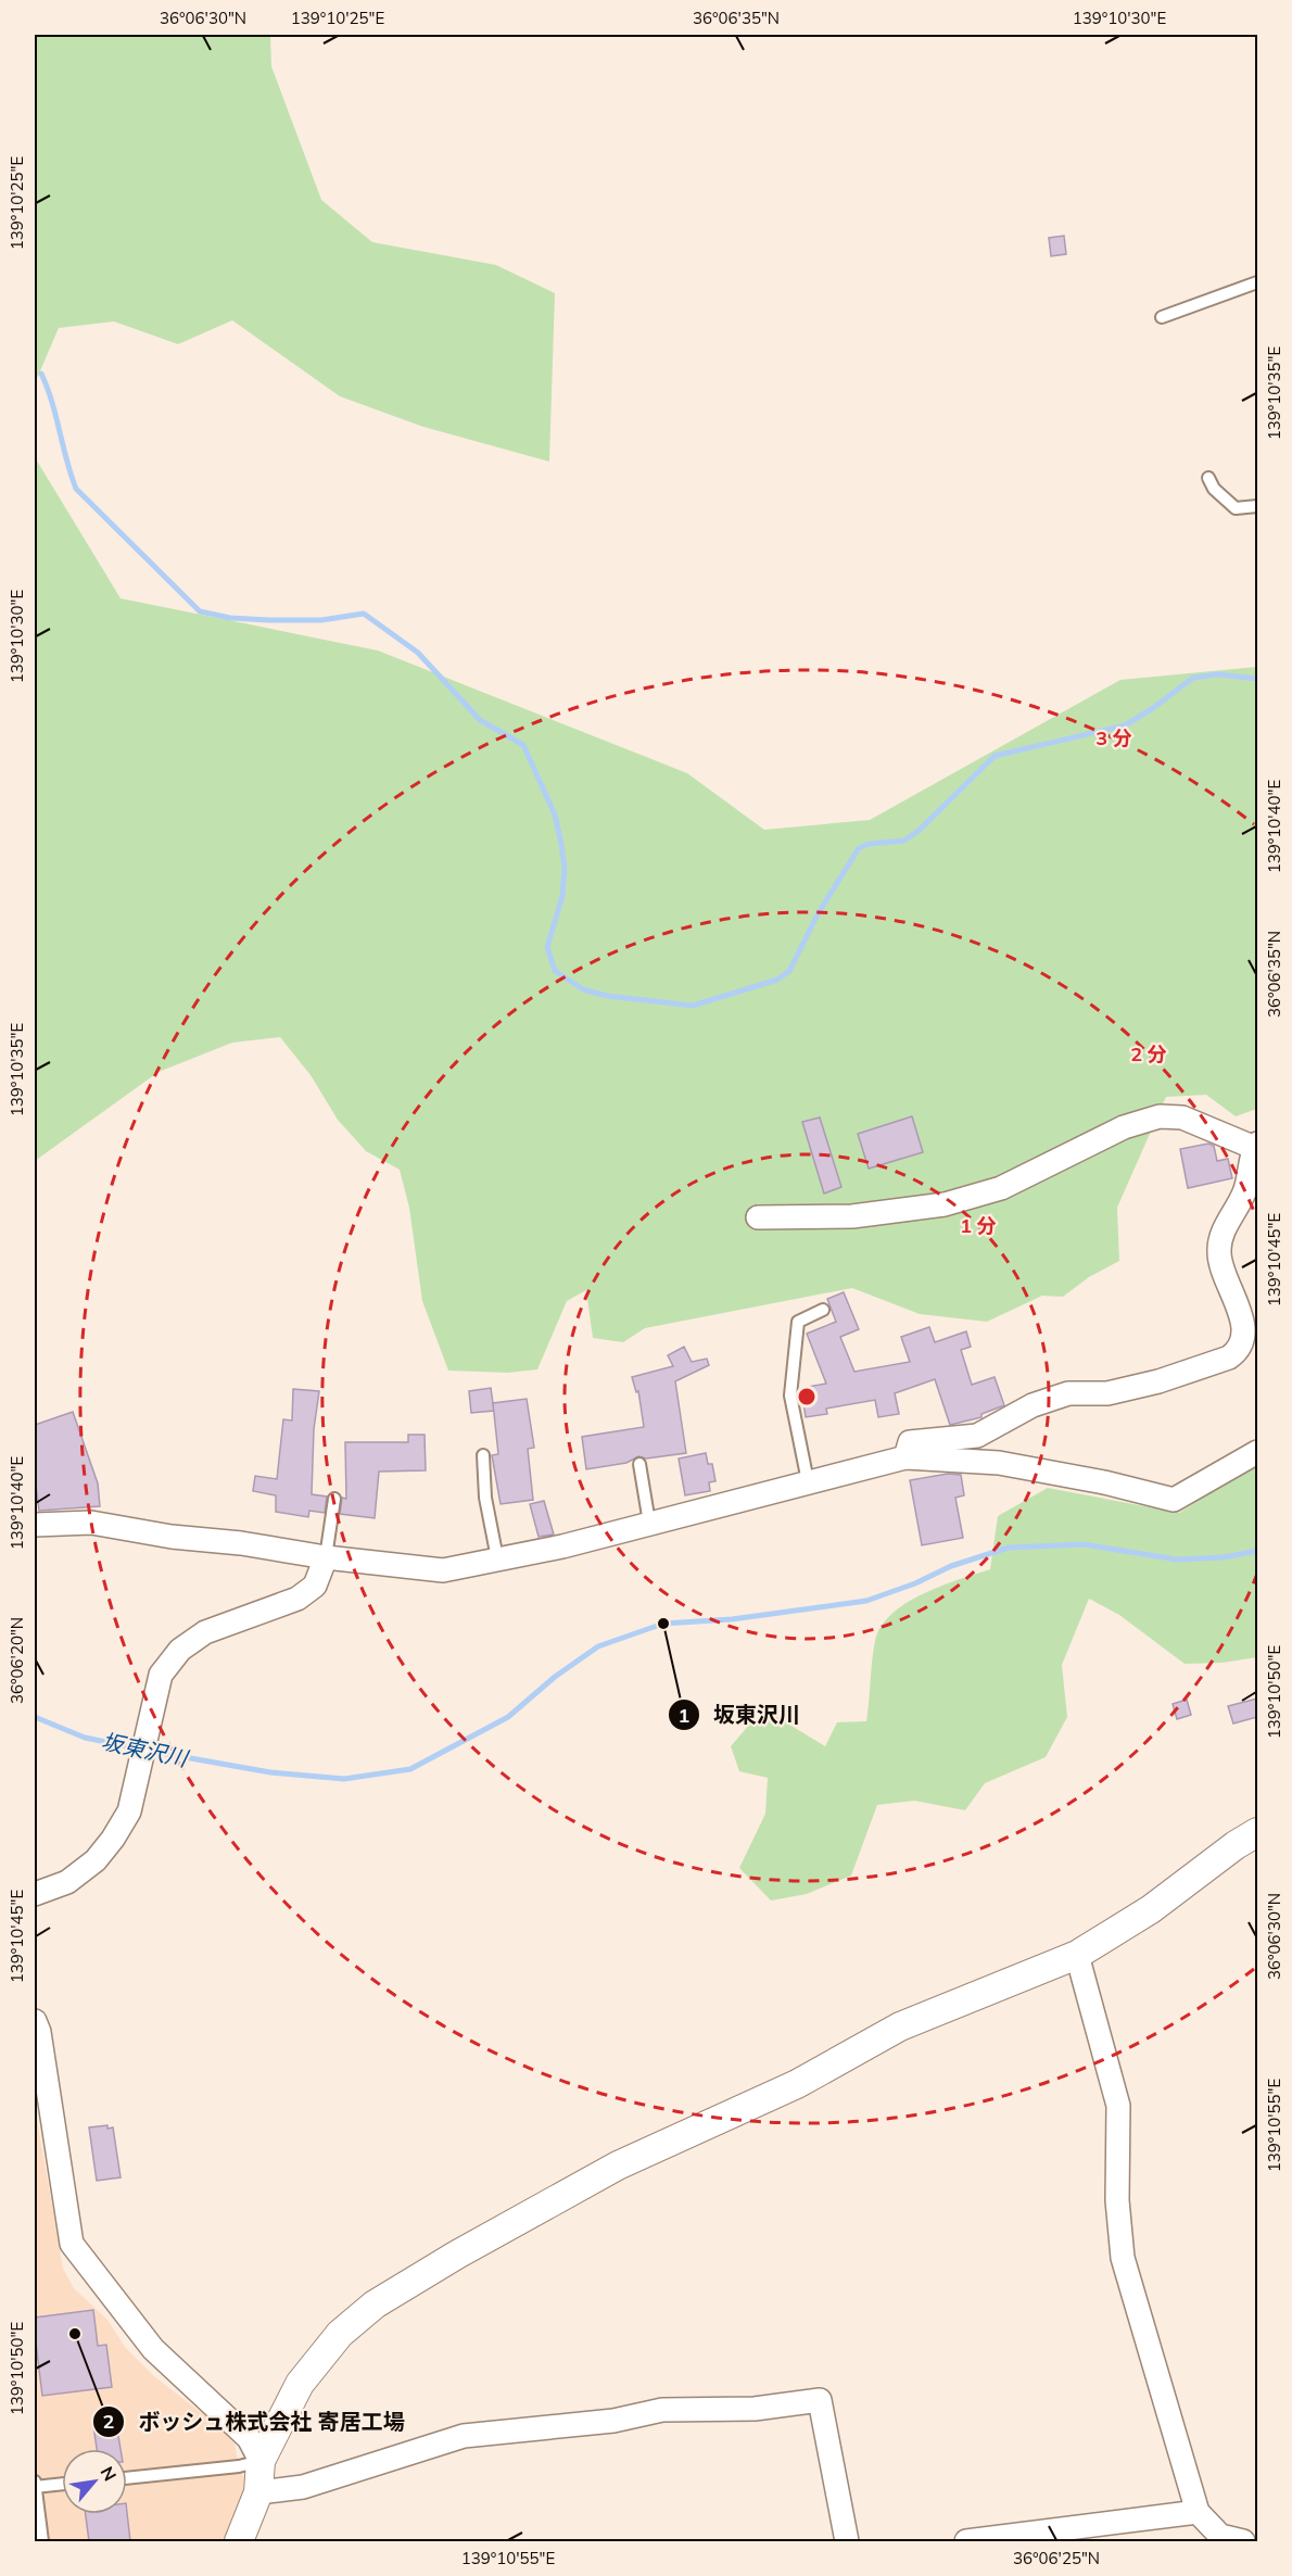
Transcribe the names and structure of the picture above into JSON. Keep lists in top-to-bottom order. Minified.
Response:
{"water":["坂東沢川"],"places":["坂東沢川","ボッシュ株式会社 寄居工場"],"north":"top right","coordinates":["36°06'30\"N","139°10'25\"E","36°06'35\"N","139°10'30\"E","139°10'35\"E","139°10'40\"E","139°10'45\"E","36°06'20\"N","139°10'50\"E","139°10'55\"E","36°06'25\"N"],"rings":["3 分","2 分","1 分"]}
